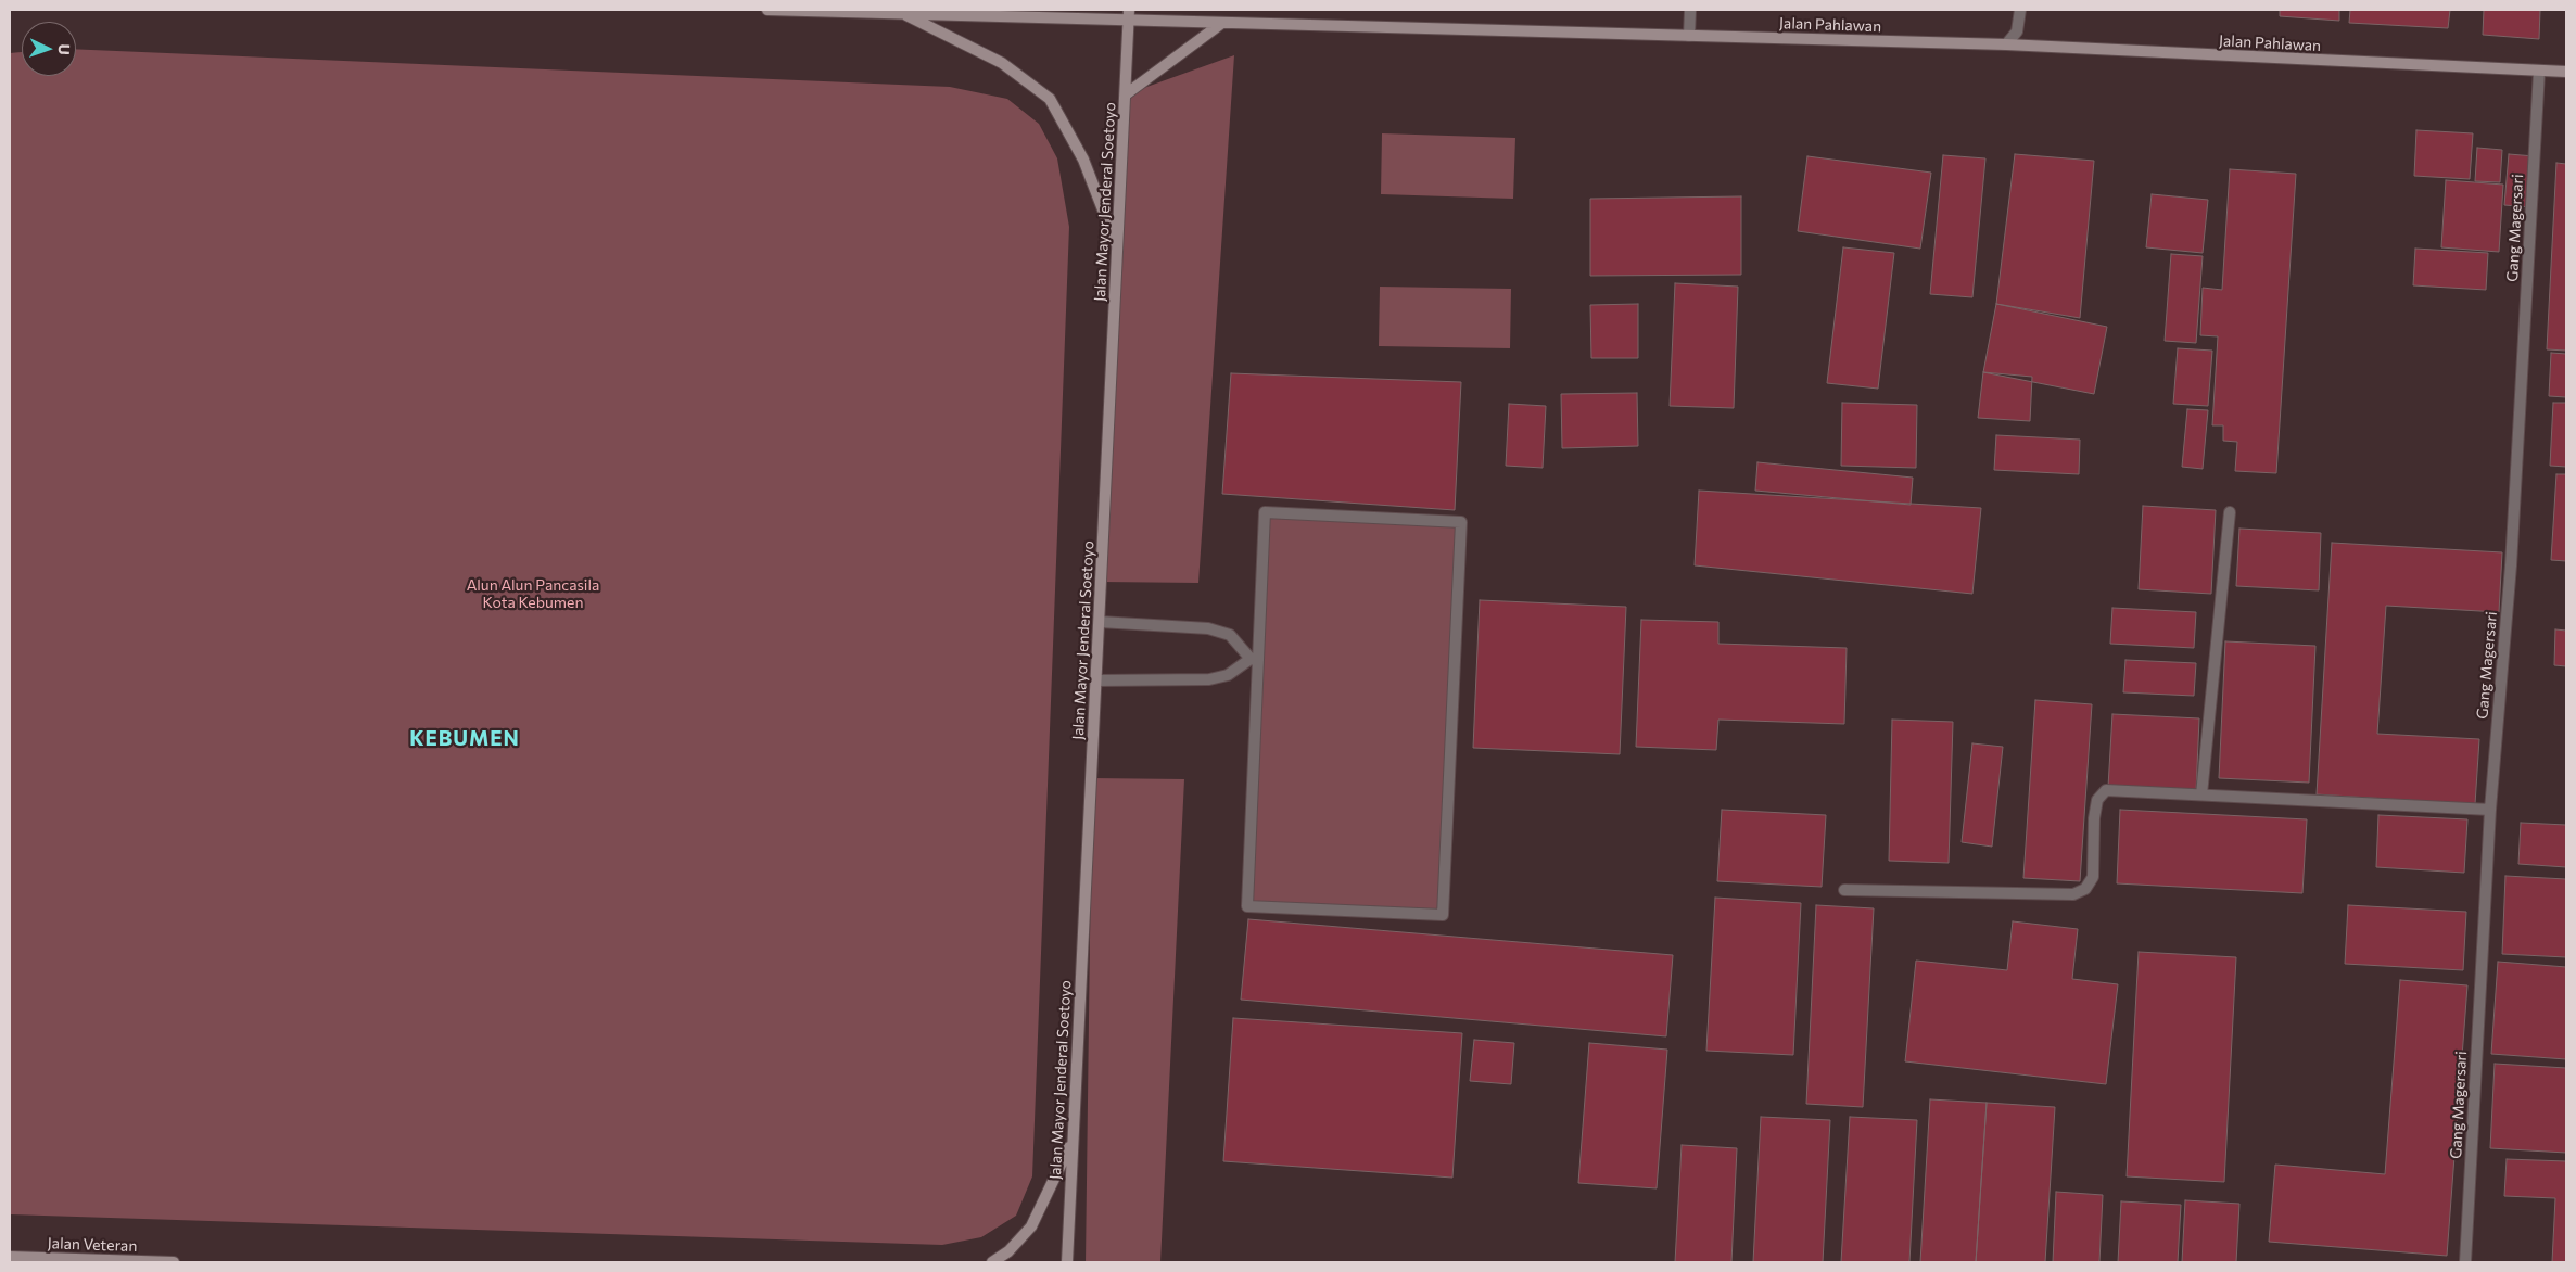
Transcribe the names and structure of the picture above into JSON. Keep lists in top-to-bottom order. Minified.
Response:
{"streets":{"main road":["Jalan Pahlawan","Jalan Mayor Jenderal Soetoyo","Jalan Veteran"],"street":["Gang Magersari"]},"crossings":[["Jalan Pahlawan","Jalan Mayor Jenderal Soetoyo"],["Jalan Pahlawan","Gang Magersari"]],"districts":["KEBUMEN"],"parks":["Alun Alun Pancasila Kota Kebumen"],"north":"right"}
